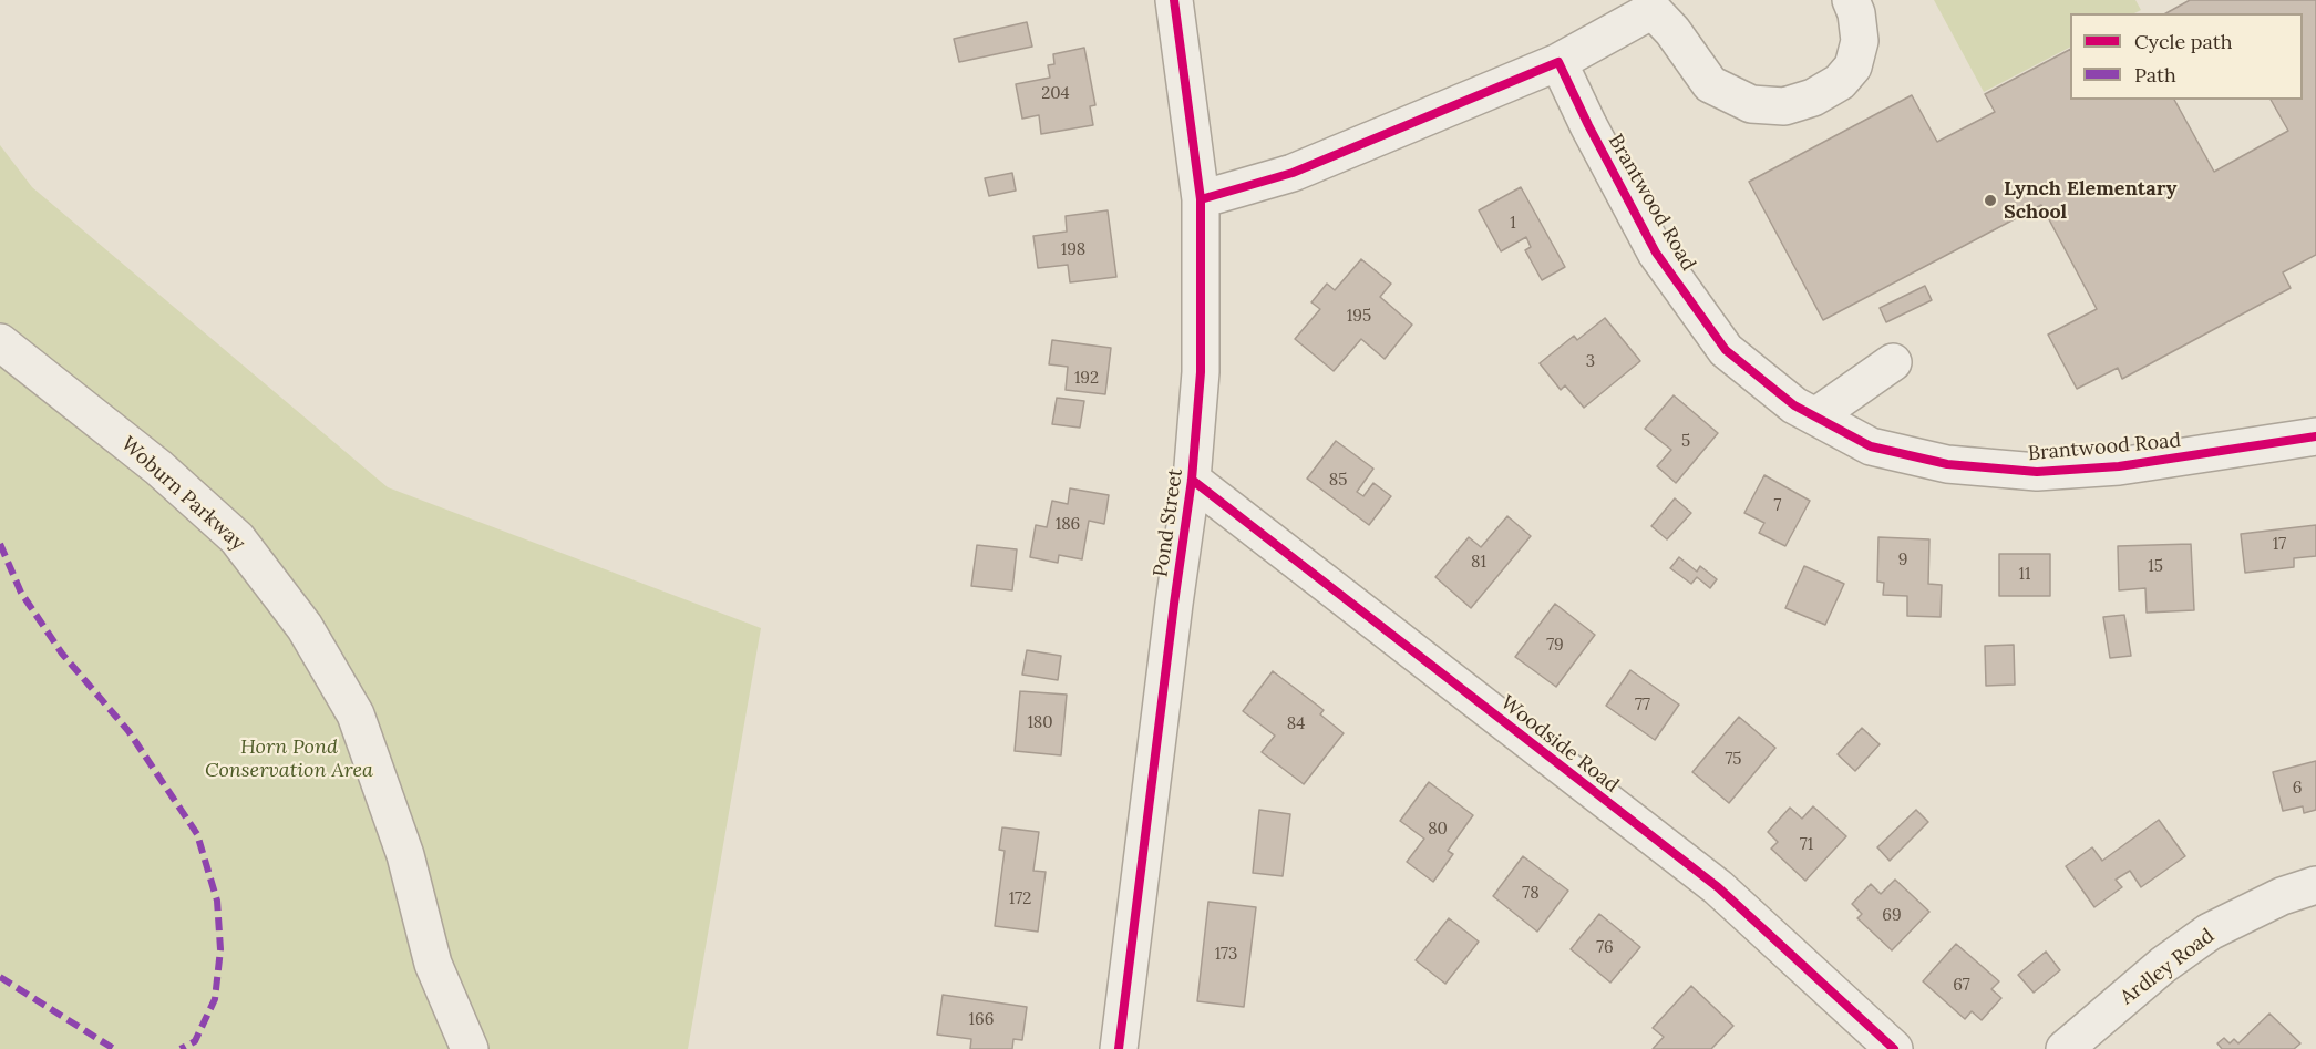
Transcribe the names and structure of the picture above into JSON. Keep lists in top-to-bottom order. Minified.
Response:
{"streets":{"street":["Brantwood Road","Woburn Parkway","Pond Street","Woodside Road","Ardley Road"]},"crossings":[["Pond Street","Woodside Road"]],"parks":["Horn Pond Conservation Area"],"places":["Lynch Elementary School"],"house_numbers":["204","1","198","195","3","192","5","85","7","186","17","9","81","15","11","79","77","180","84","75","6","80","71","78","172","69","76","173","67","166"],"legend":["Cycle path","Path"]}
